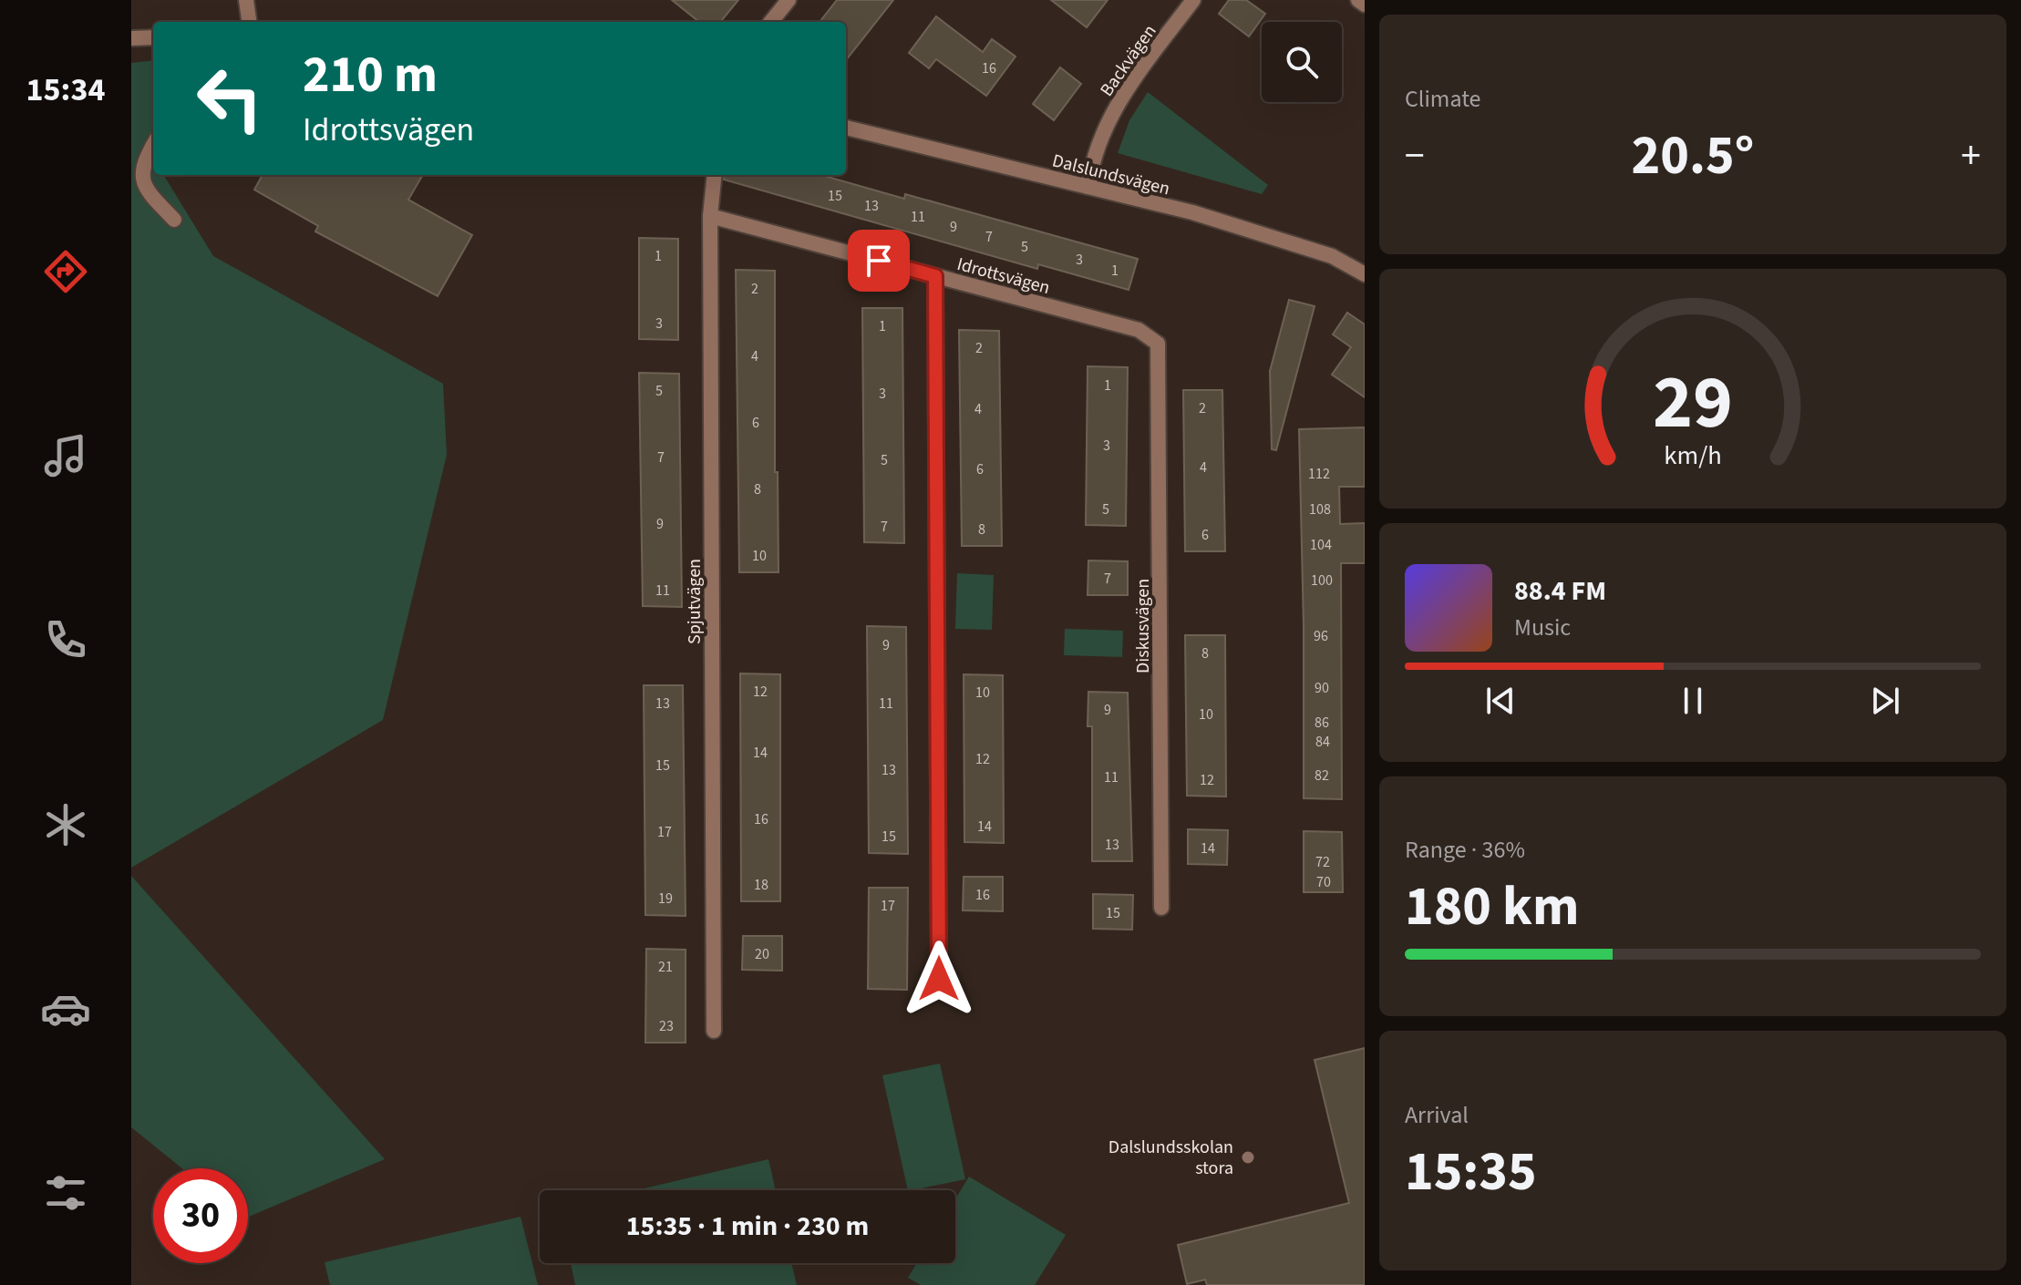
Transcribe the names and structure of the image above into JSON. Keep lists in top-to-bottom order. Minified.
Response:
{"streets":{"street":["Backvägen","Dalslundsvägen","Idrottsvägen","Spjutvägen","Diskusvägen"]},"crossings":[["Backvägen","Dalslundsvägen"],["Idrottsvägen","Spjutvägen"],["Idrottsvägen","Diskusvägen"]],"places":["Dalslundsskolan stora"],"house_numbers":["16","15","13","11","9","7","5","1","3","1","2","3","1","2","4","1","5","3","2","4","6","3","7","5","4","6","112","8","5","108","9","7","8","6","104","10","7","100","11","96","9","8","90","12","10","13","11","9","10","86","84","14","12","15","13","82","11","12","16","14","17","15","13","14","72","70","18","16","19","17","15","20","21","23"],"page":{"tabs":"15:34","tile":["Climate",["Range · 36%","180 km"],["Arrival","15:35"]],"turn":["210 m","Idrottsvägen"],"heat":["−","20.5°","+"],"song":["88.4 FM","Music"],"limit":"30","trip":"15:35 · 1 min · 230 m","gauge":["29","km/h"]}}
